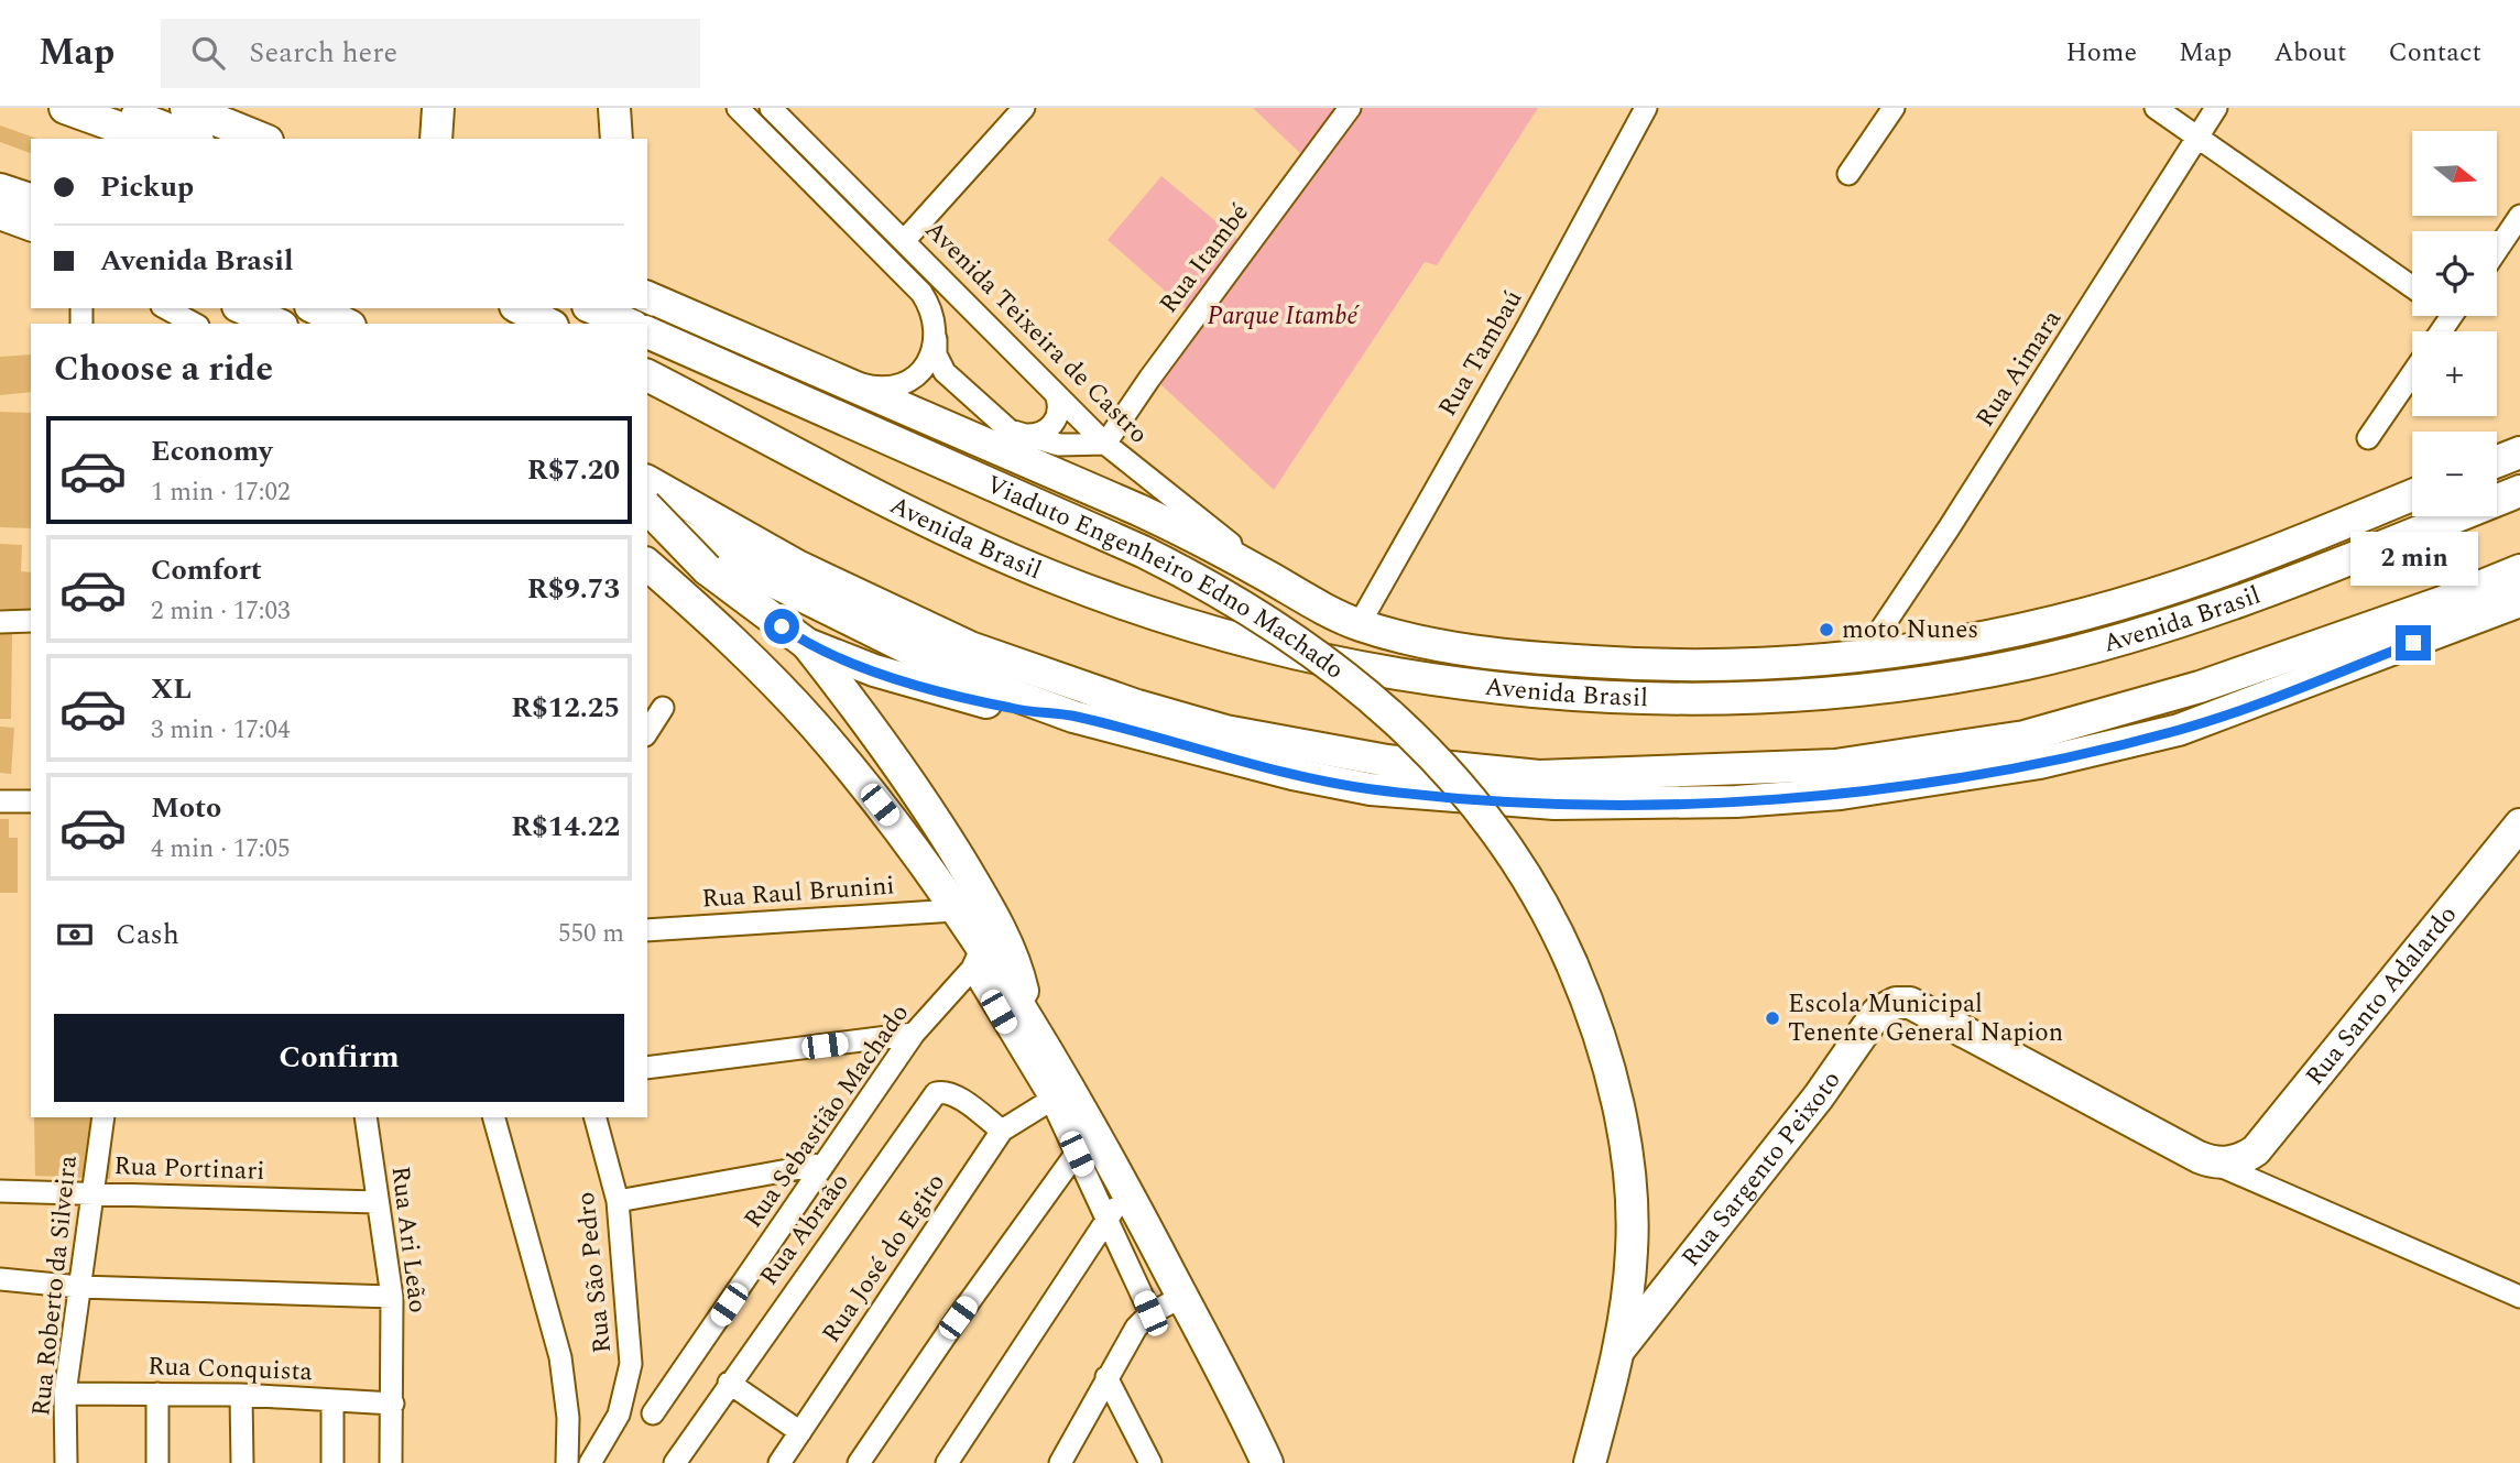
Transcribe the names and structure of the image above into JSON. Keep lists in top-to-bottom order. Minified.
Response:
{"streets":{"highway":["Avenida Brasil","Viaduto Engenheiro Edno Machado","Rua Santo Adalardo","Rua Sargento Peixoto"],"street":["Rua Itambé","Avenida Teixeira de Castro","Rua Tambaú","Rua Aimara","Rua Raul Brunini","Rua Sebastião Machado","Rua Portinari","Rua Abraão","Rua Ari Leão","Rua José do Egito","Rua São Pedro","Rua Roberto da Silveira","Rua Conquista"]},"crossings":[["Rua Itambé","Avenida Teixeira de Castro"],["Avenida Teixeira de Castro","Avenida Brasil"],["Rua Tambaú","Avenida Brasil"],["Rua Aimara","Avenida Brasil"],["Viaduto Engenheiro Edno Machado","Rua Sargento Peixoto"],["Rua Santo Adalardo","Rua Sargento Peixoto"],["Rua Portinari","Rua Ari Leão"],["Rua Portinari","Rua Roberto da Silveira"],["Rua Abraão","Rua José do Egito"],["Rua Ari Leão","Rua Conquista"],["Rua Roberto da Silveira","Rua Conquista"]],"parks":["Parque Itambé"],"places":["moto Nunes","Escola Municipal Tenente General Napion"],"north":"right","page":{"header":"Map","search":"Search here","nav":["Home","Map","About","Contact"],"map_buttons":["+","−"],"banner":["Pickup","Avenida Brasil"],"heading":"Choose a ride","list":[{"name":"Economy","note":"1 min · 17:02","value":"R$7.20"},{"name":"Comfort","note":"2 min · 17:03","value":"R$9.73"},{"name":"XL","note":"3 min · 17:04","value":"R$12.25"},{"name":"Moto","note":"4 min · 17:05","value":"R$14.22"}],"bubble":"2 min","pay":["Cash","550 m"],"buttons":"Confirm"}}
